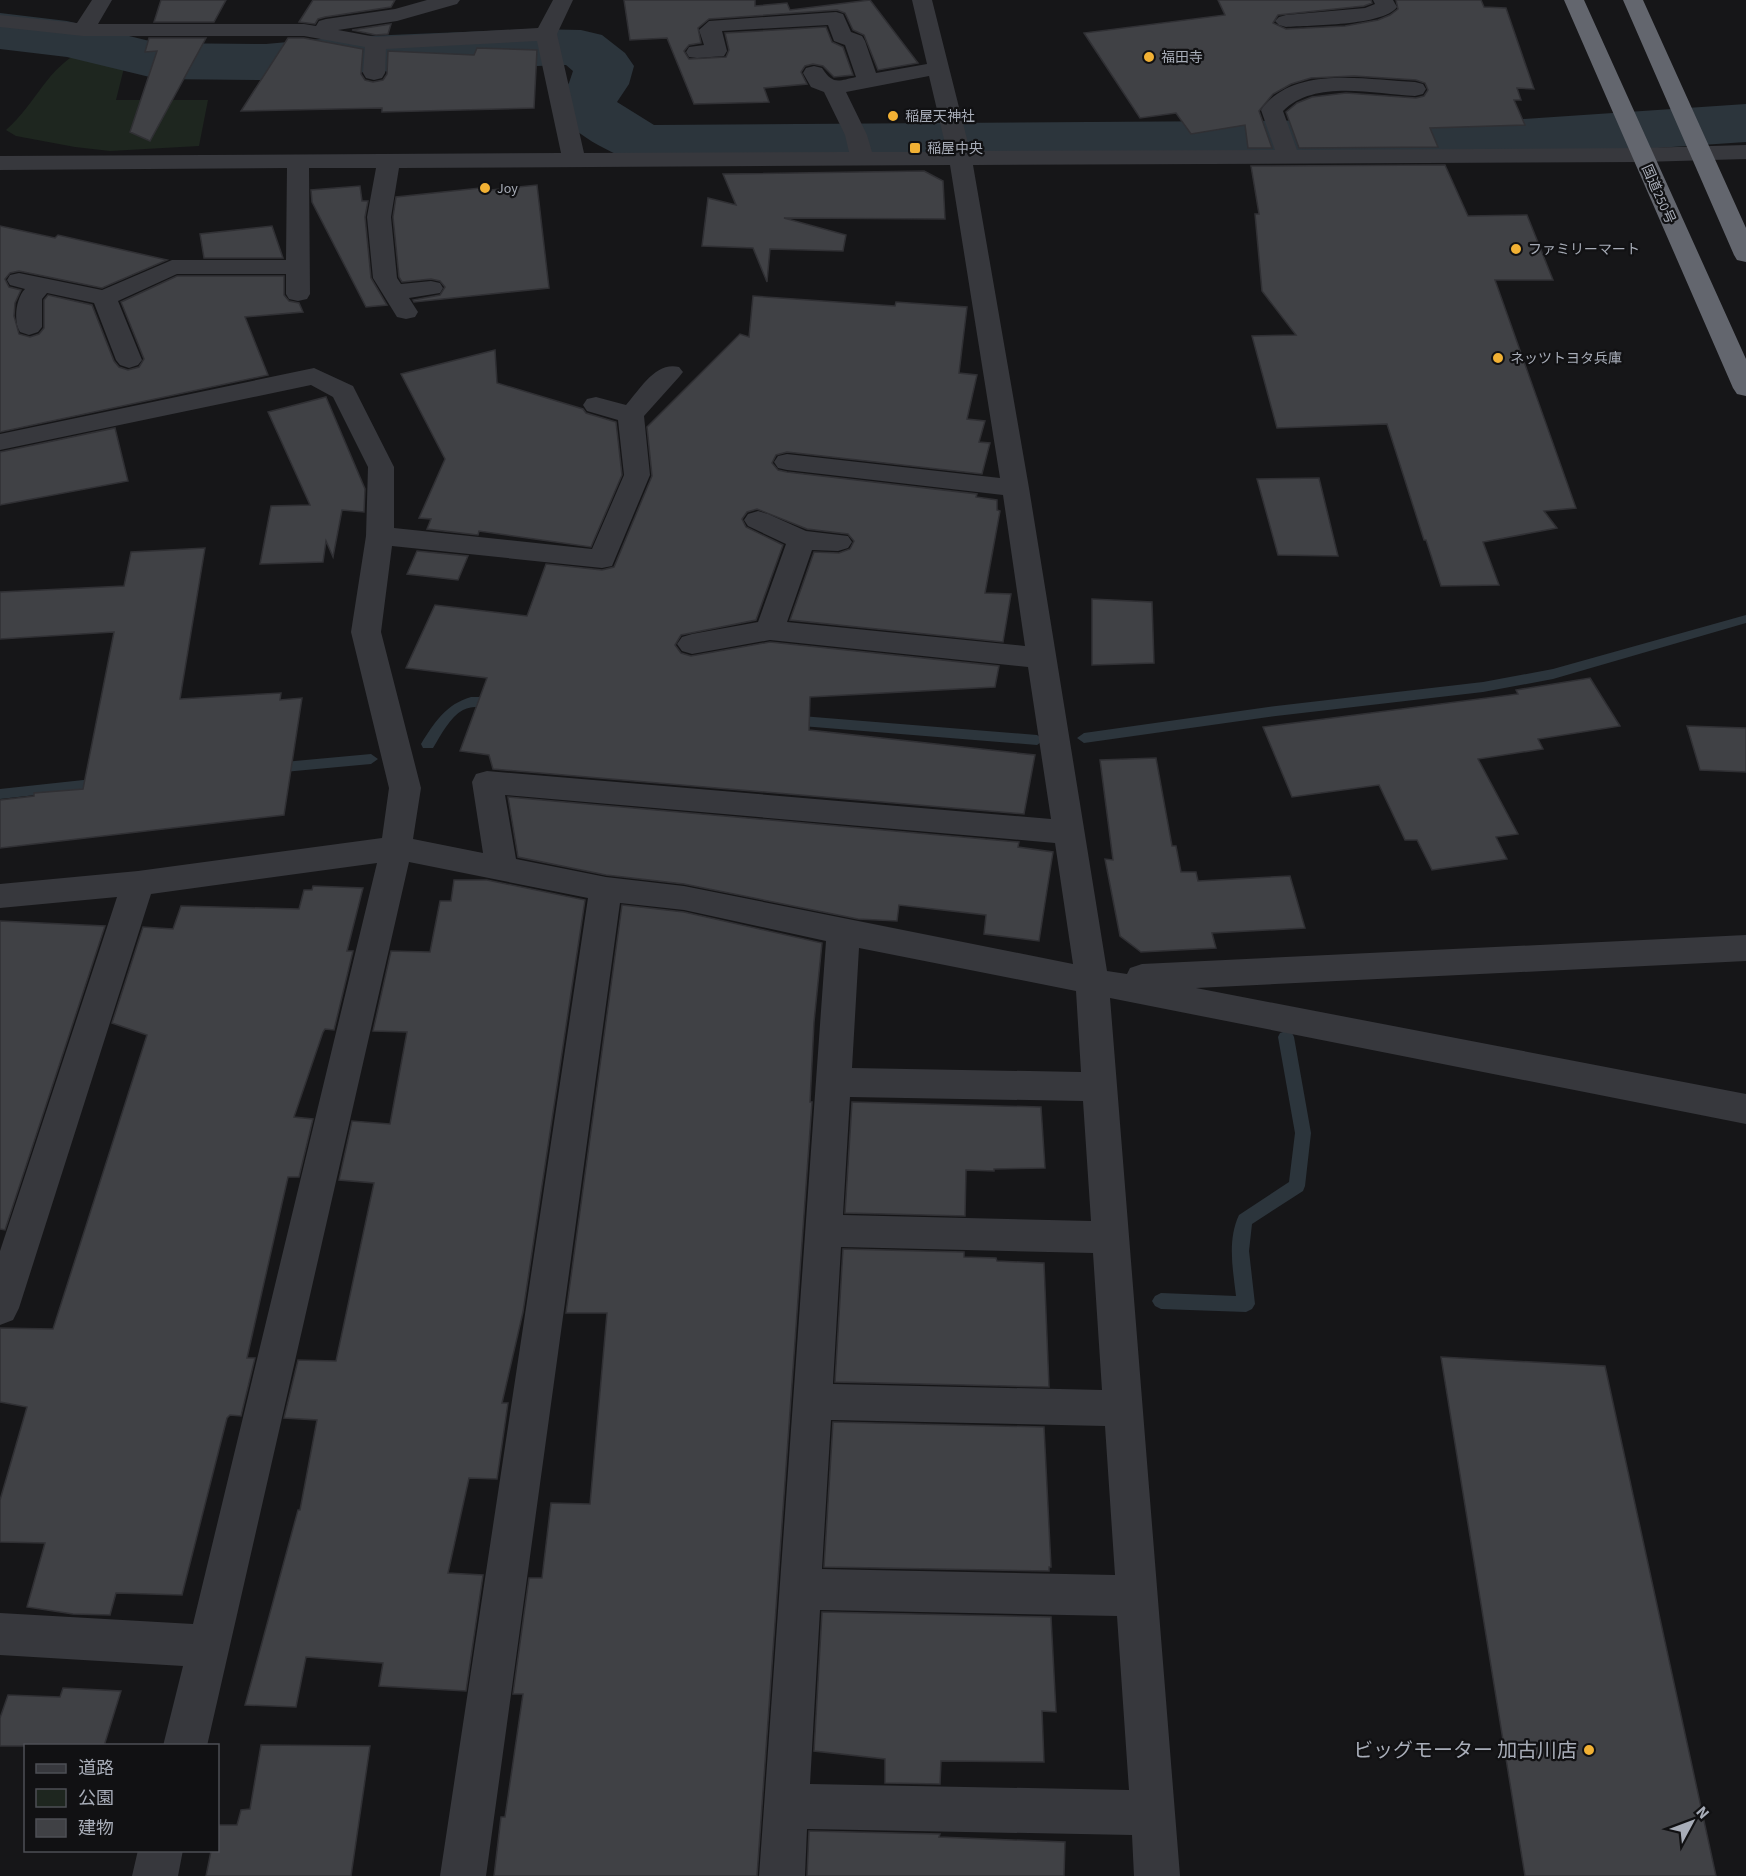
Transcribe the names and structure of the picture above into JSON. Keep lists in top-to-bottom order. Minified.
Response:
{"streets":{"highway":["国道250号"]},"places":{"other":["福田寺","稲屋天神社","Joy","ファミリーマート","ネッツトヨタ兵庫","ビッグモーター 加古川店"],"transit":["稲屋中央"]},"legend":["道路","公園","建物"],"north":"top right"}
